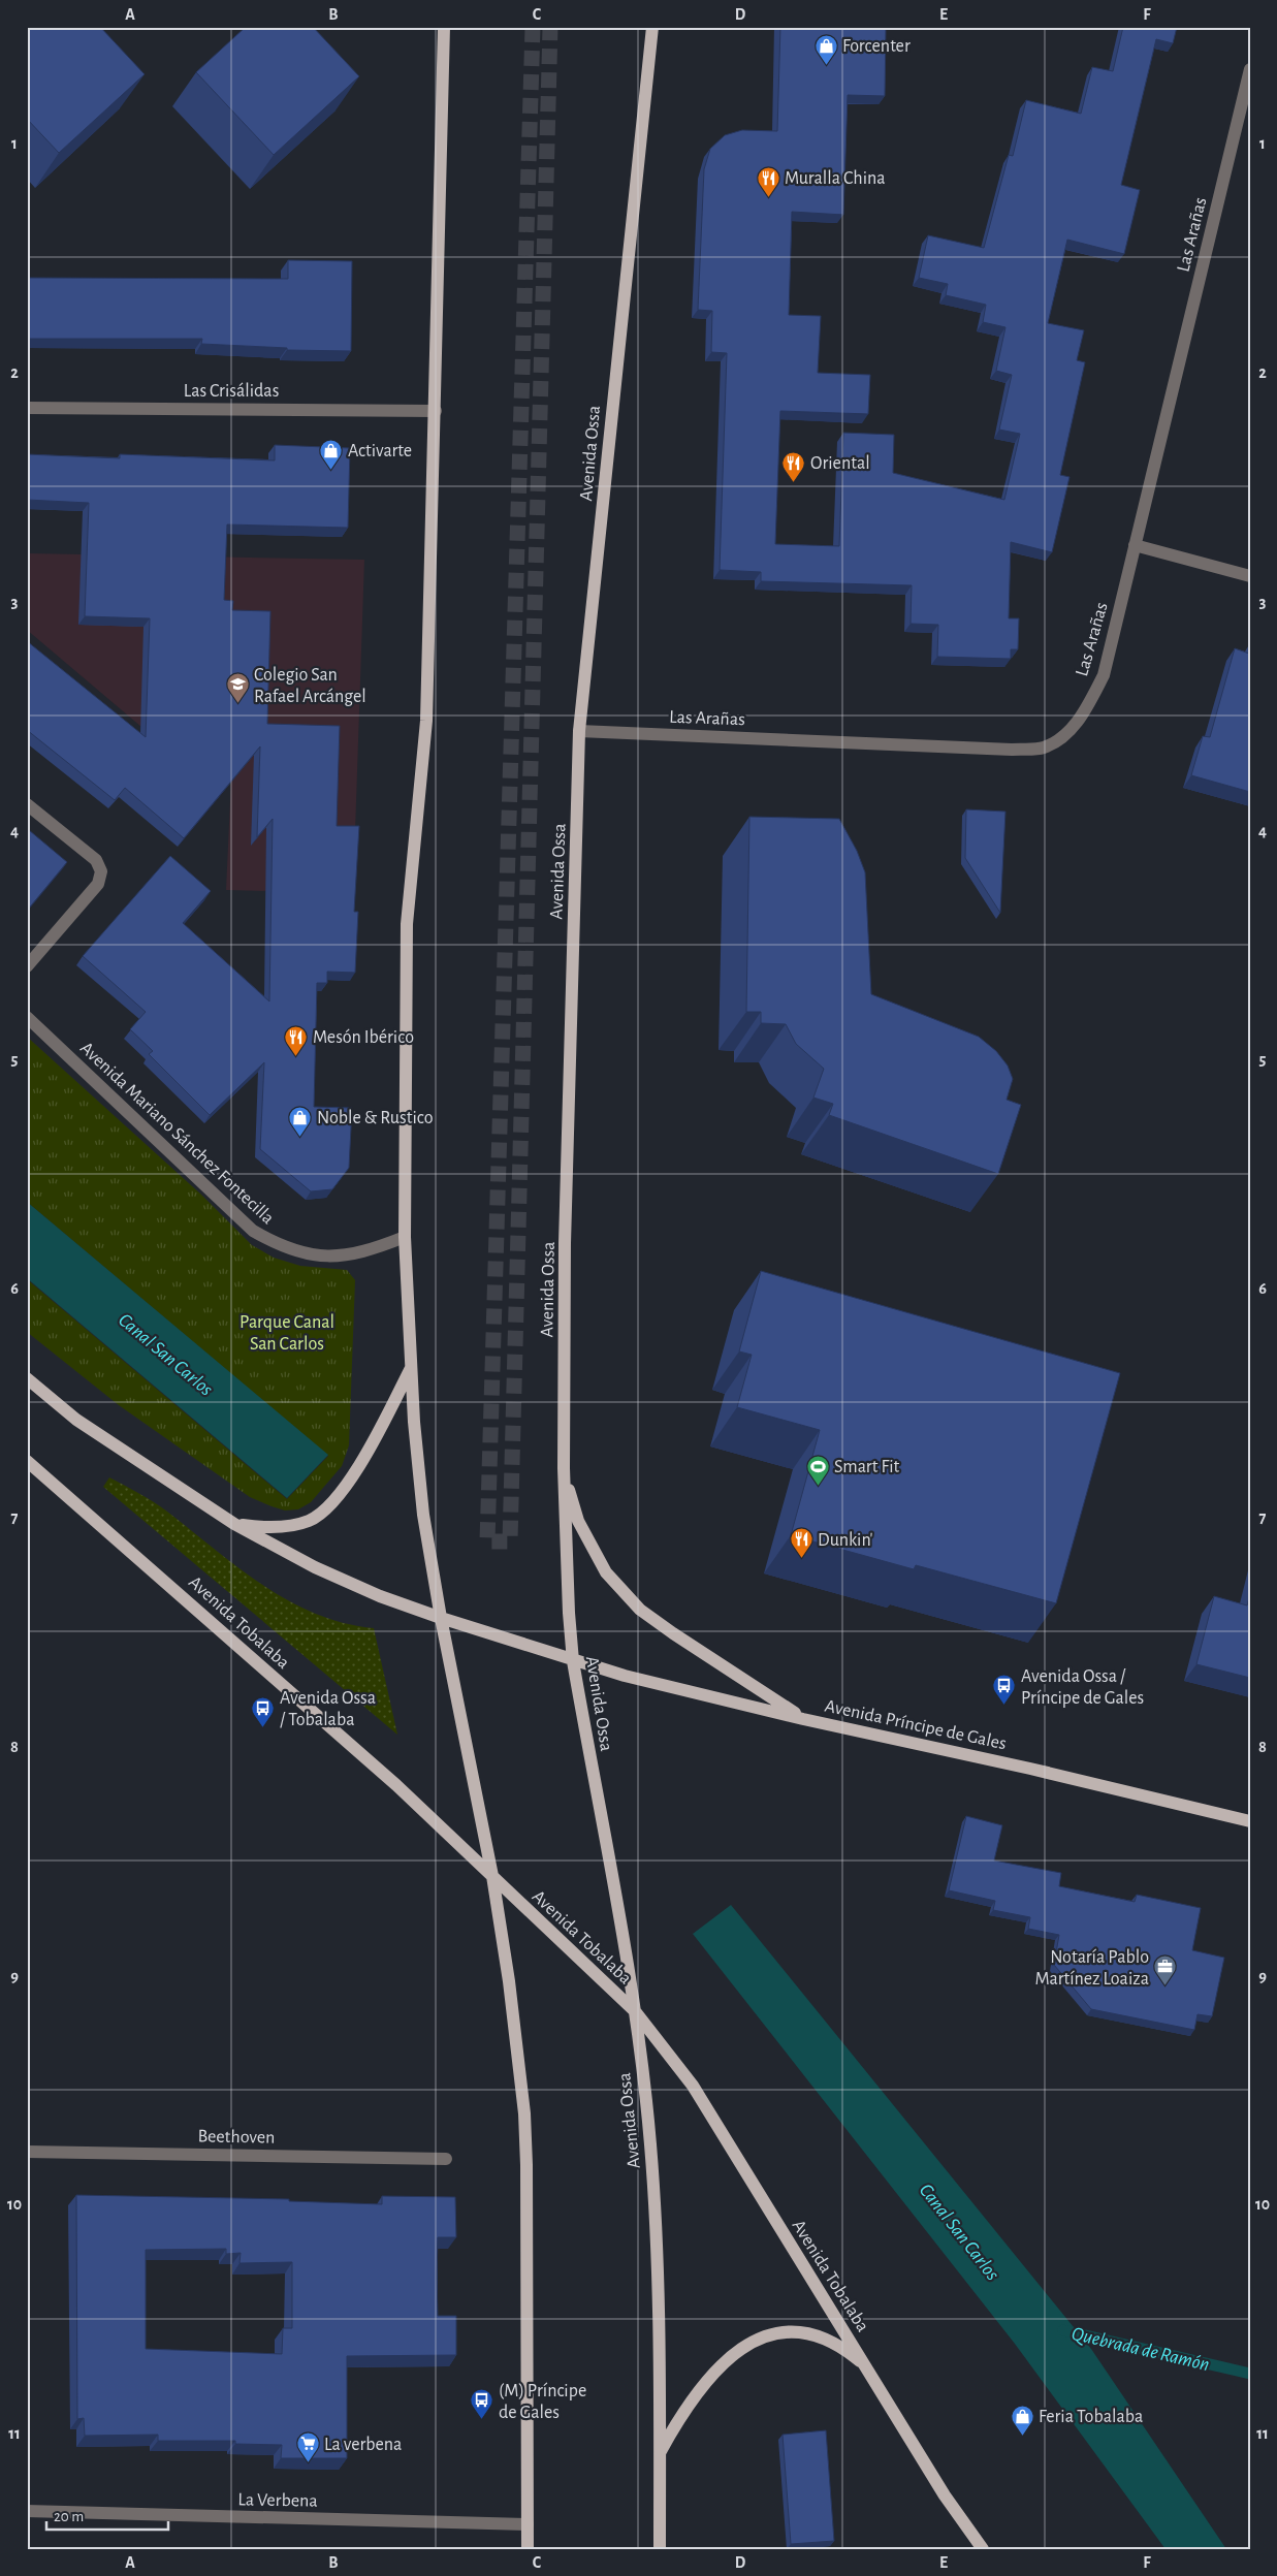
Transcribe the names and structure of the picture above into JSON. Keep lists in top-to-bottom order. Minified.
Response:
{"streets":{"main road":["Avenida Ossa","Avenida Tobalaba","Avenida Príncipe de Gales"],"street":["Las Arañas","Las Crisálidas","Avenida Mariano Sánchez Fontecilla","Beethoven","La Verbena"]},"crossings":[["Las Arañas","Avenida Ossa"],["Avenida Ossa","Avenida Tobalaba"],["Avenida Ossa","Avenida Príncipe de Gales"]],"water":["Canal San Carlos","Quebrada de Ramón"],"parks":["Parque Canal San Carlos"],"places":{"shop":["Forcenter","Activarte","Noble & Rustico","Feria Tobalaba"],"restaurant":["Muralla China","Oriental","Mesón Ibérico","Dunkin'"],"school or university":["Colegio San Rafael Arcángel"],"sports":["Smart Fit"],"bus stop":["Avenida Ossa / Príncipe de Gales","Avenida Ossa / Tobalaba","(M) Príncipe de Gales"],"office":["Notaría Pablo Martínez Loaiza"],"supermarket":["La verbena"]},"scale_bar":"20 m","grid":{"columns":["A","B","C","D","E","F"],"rows":["1","2","3","4","5","6","7","8","9","10","11"]}}
